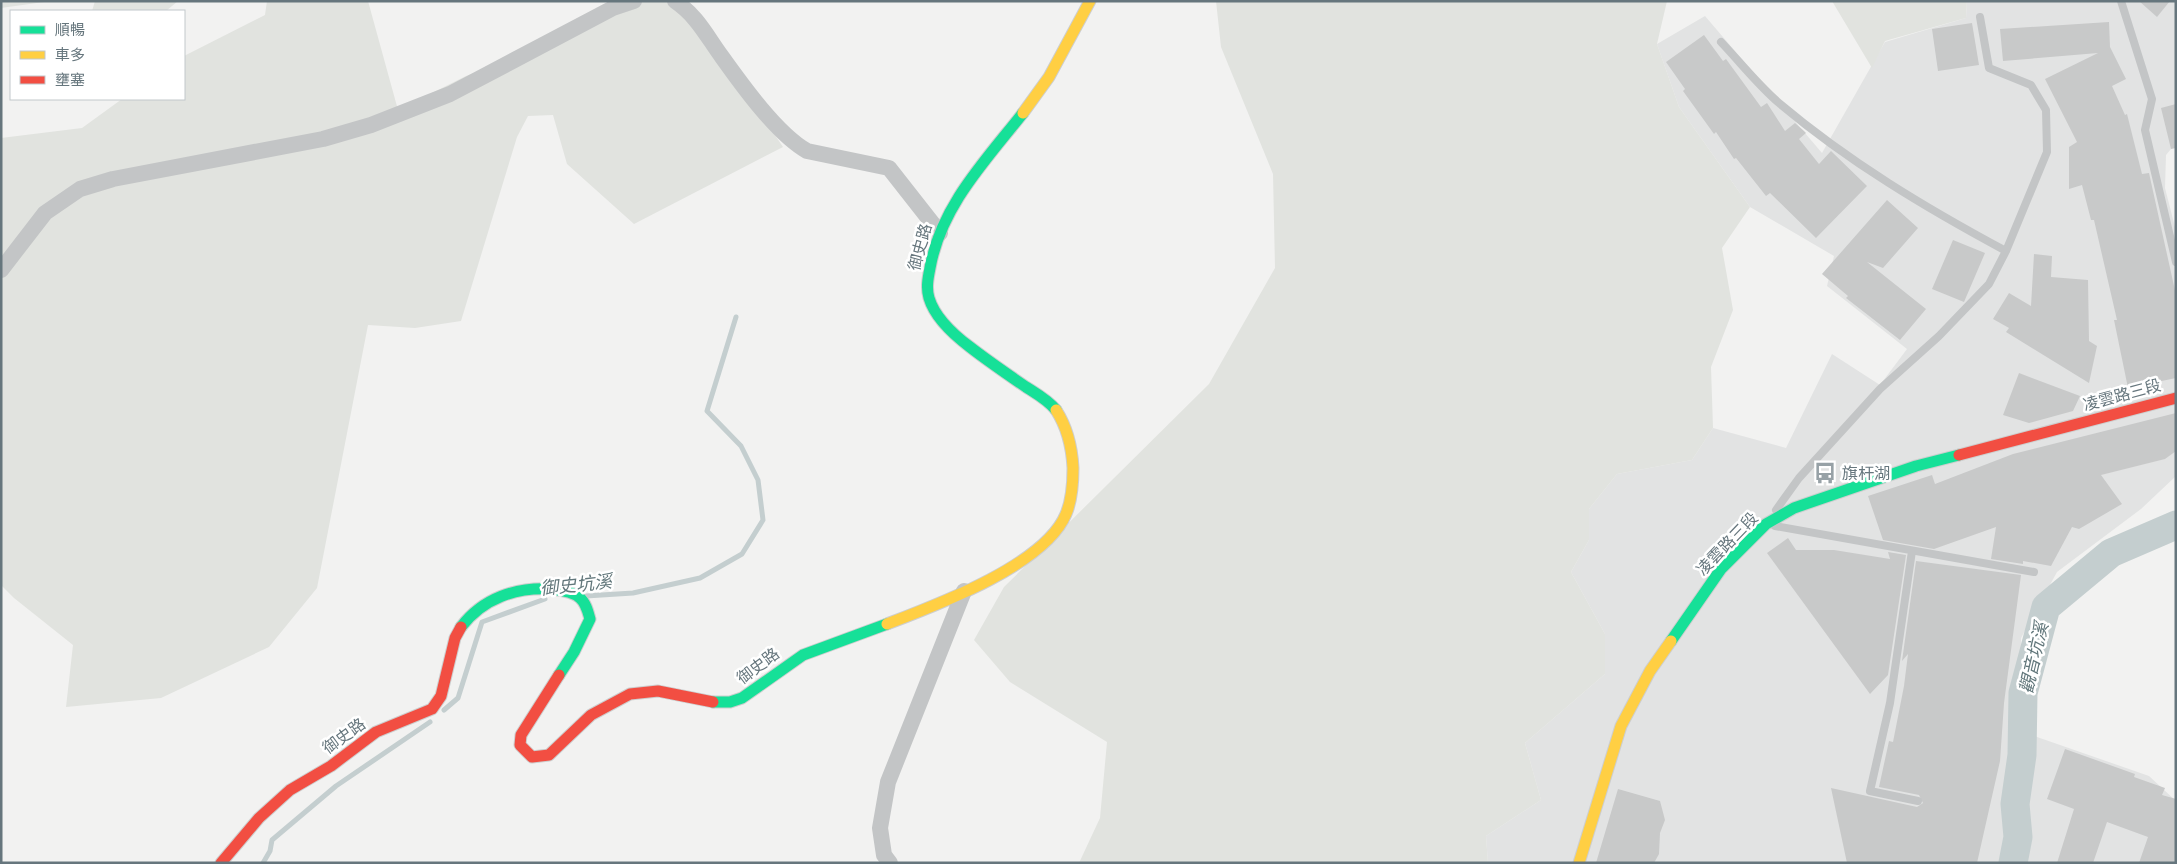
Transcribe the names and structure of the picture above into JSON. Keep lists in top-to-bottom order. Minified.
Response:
{"streets":{"street":["御史路","凌雲路三段"]},"water":["御史坑溪","觀音坑溪"],"places":{"bus stop":["旗杆湖"]},"legend":["順暢","車多","壅塞"]}
